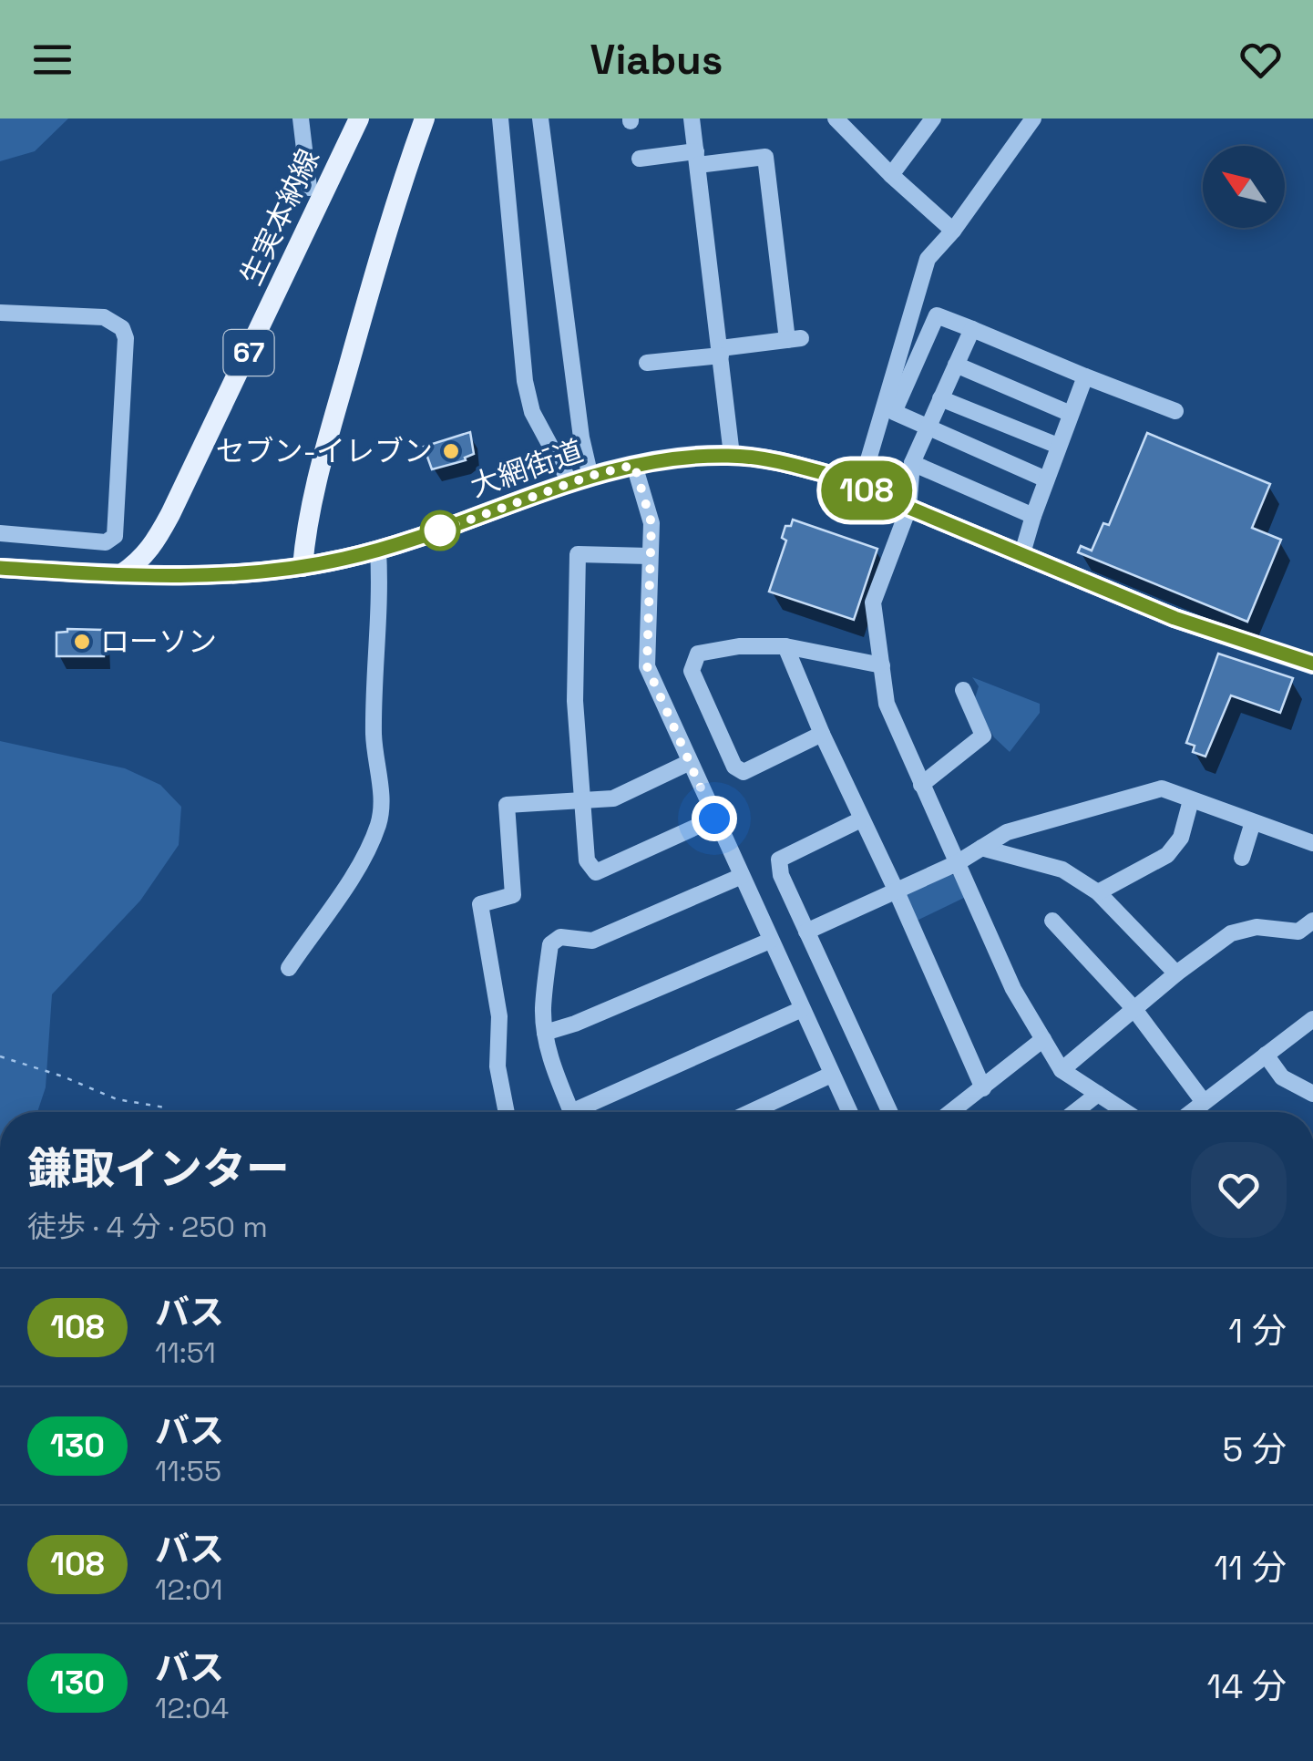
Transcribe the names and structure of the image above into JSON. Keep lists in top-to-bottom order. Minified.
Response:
{"streets":{"main road":["生実本納線","67","大網街道"]},"crossings":[["生実本納線","大網街道"]],"places":["セブン-イレブン","ローソン"],"lines":["bus line 108"],"north":"top left","page":{"header":"Viabus","on_map":"108","heading":["鎌取インター","徒歩 · 4 分 · 250 m"],"list":[{"mark":"108","name":"バス","note":"11:51","value":"1 分"},{"mark":"130","name":"バス","note":"11:55","value":"5 分"},{"mark":"108","name":"バス","note":"12:01","value":"11 分"},{"mark":"130","name":"バス","note":"12:04","value":"14 分"}]}}
